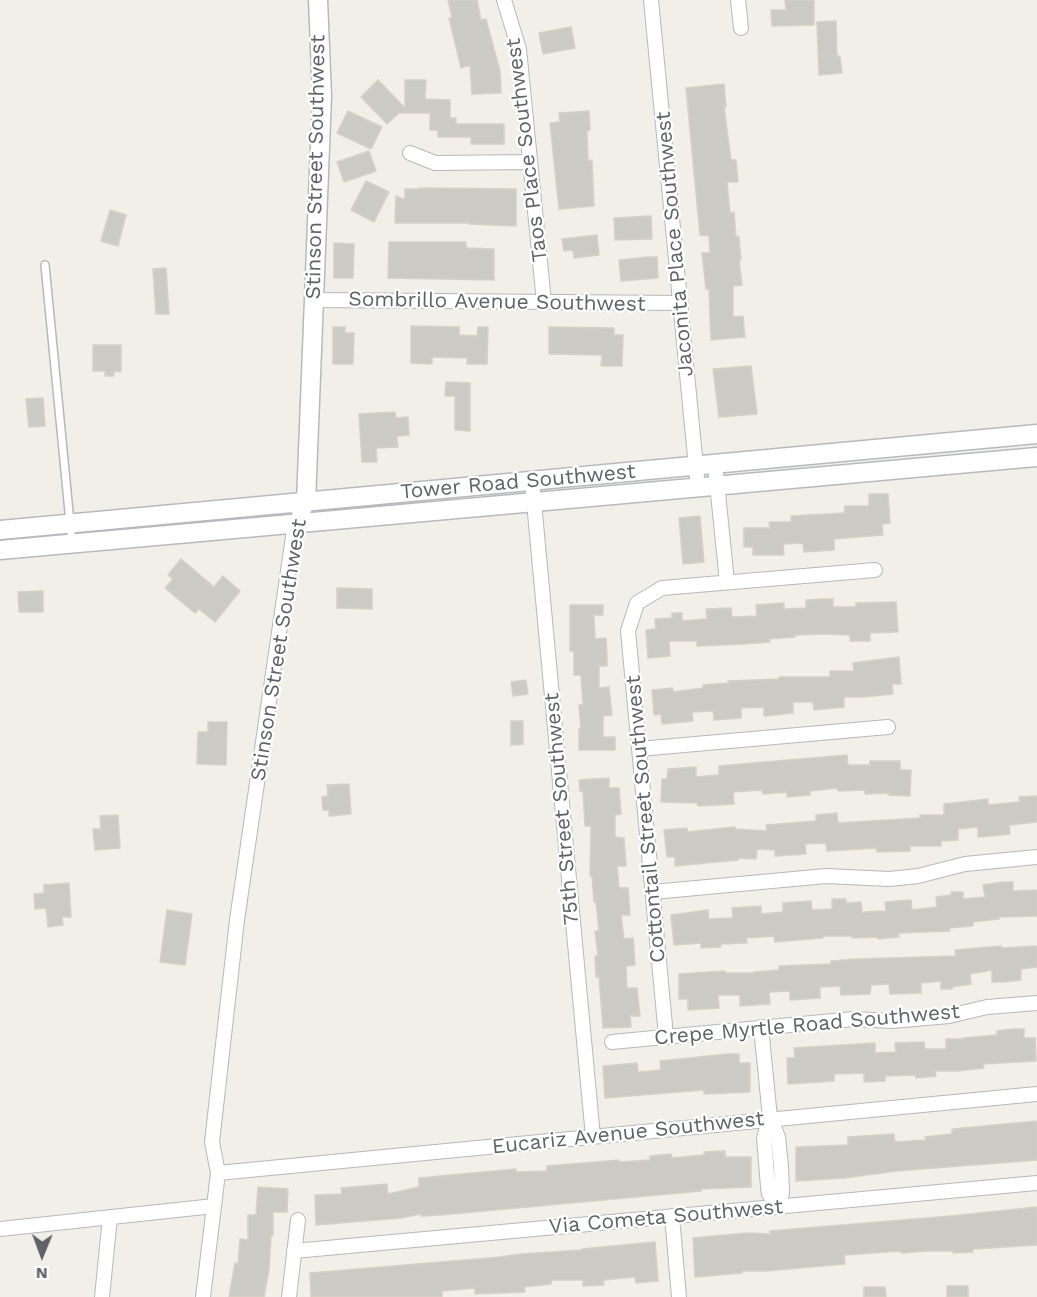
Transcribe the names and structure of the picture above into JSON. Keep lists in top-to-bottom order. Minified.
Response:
{"streets":{"street":["Taos Place Southwest","Stinson Street Southwest","Jaconita Place Southwest","Sombrillo Avenue Southwest","Tower Road Southwest","75th Street Southwest","Cottontail Street Southwest","Crepe Myrtle Road Southwest","Eucariz Avenue Southwest","Via Cometa Southwest"]},"crossings":[["Taos Place Southwest","Sombrillo Avenue Southwest"],["Stinson Street Southwest","Sombrillo Avenue Southwest"],["Stinson Street Southwest","Tower Road Southwest"],["Stinson Street Southwest","Eucariz Avenue Southwest"],["Jaconita Place Southwest","Sombrillo Avenue Southwest"],["Jaconita Place Southwest","Tower Road Southwest"],["Tower Road Southwest","75th Street Southwest"],["75th Street Southwest","Eucariz Avenue Southwest"],["Cottontail Street Southwest","Crepe Myrtle Road Southwest"]],"north":"bottom"}
